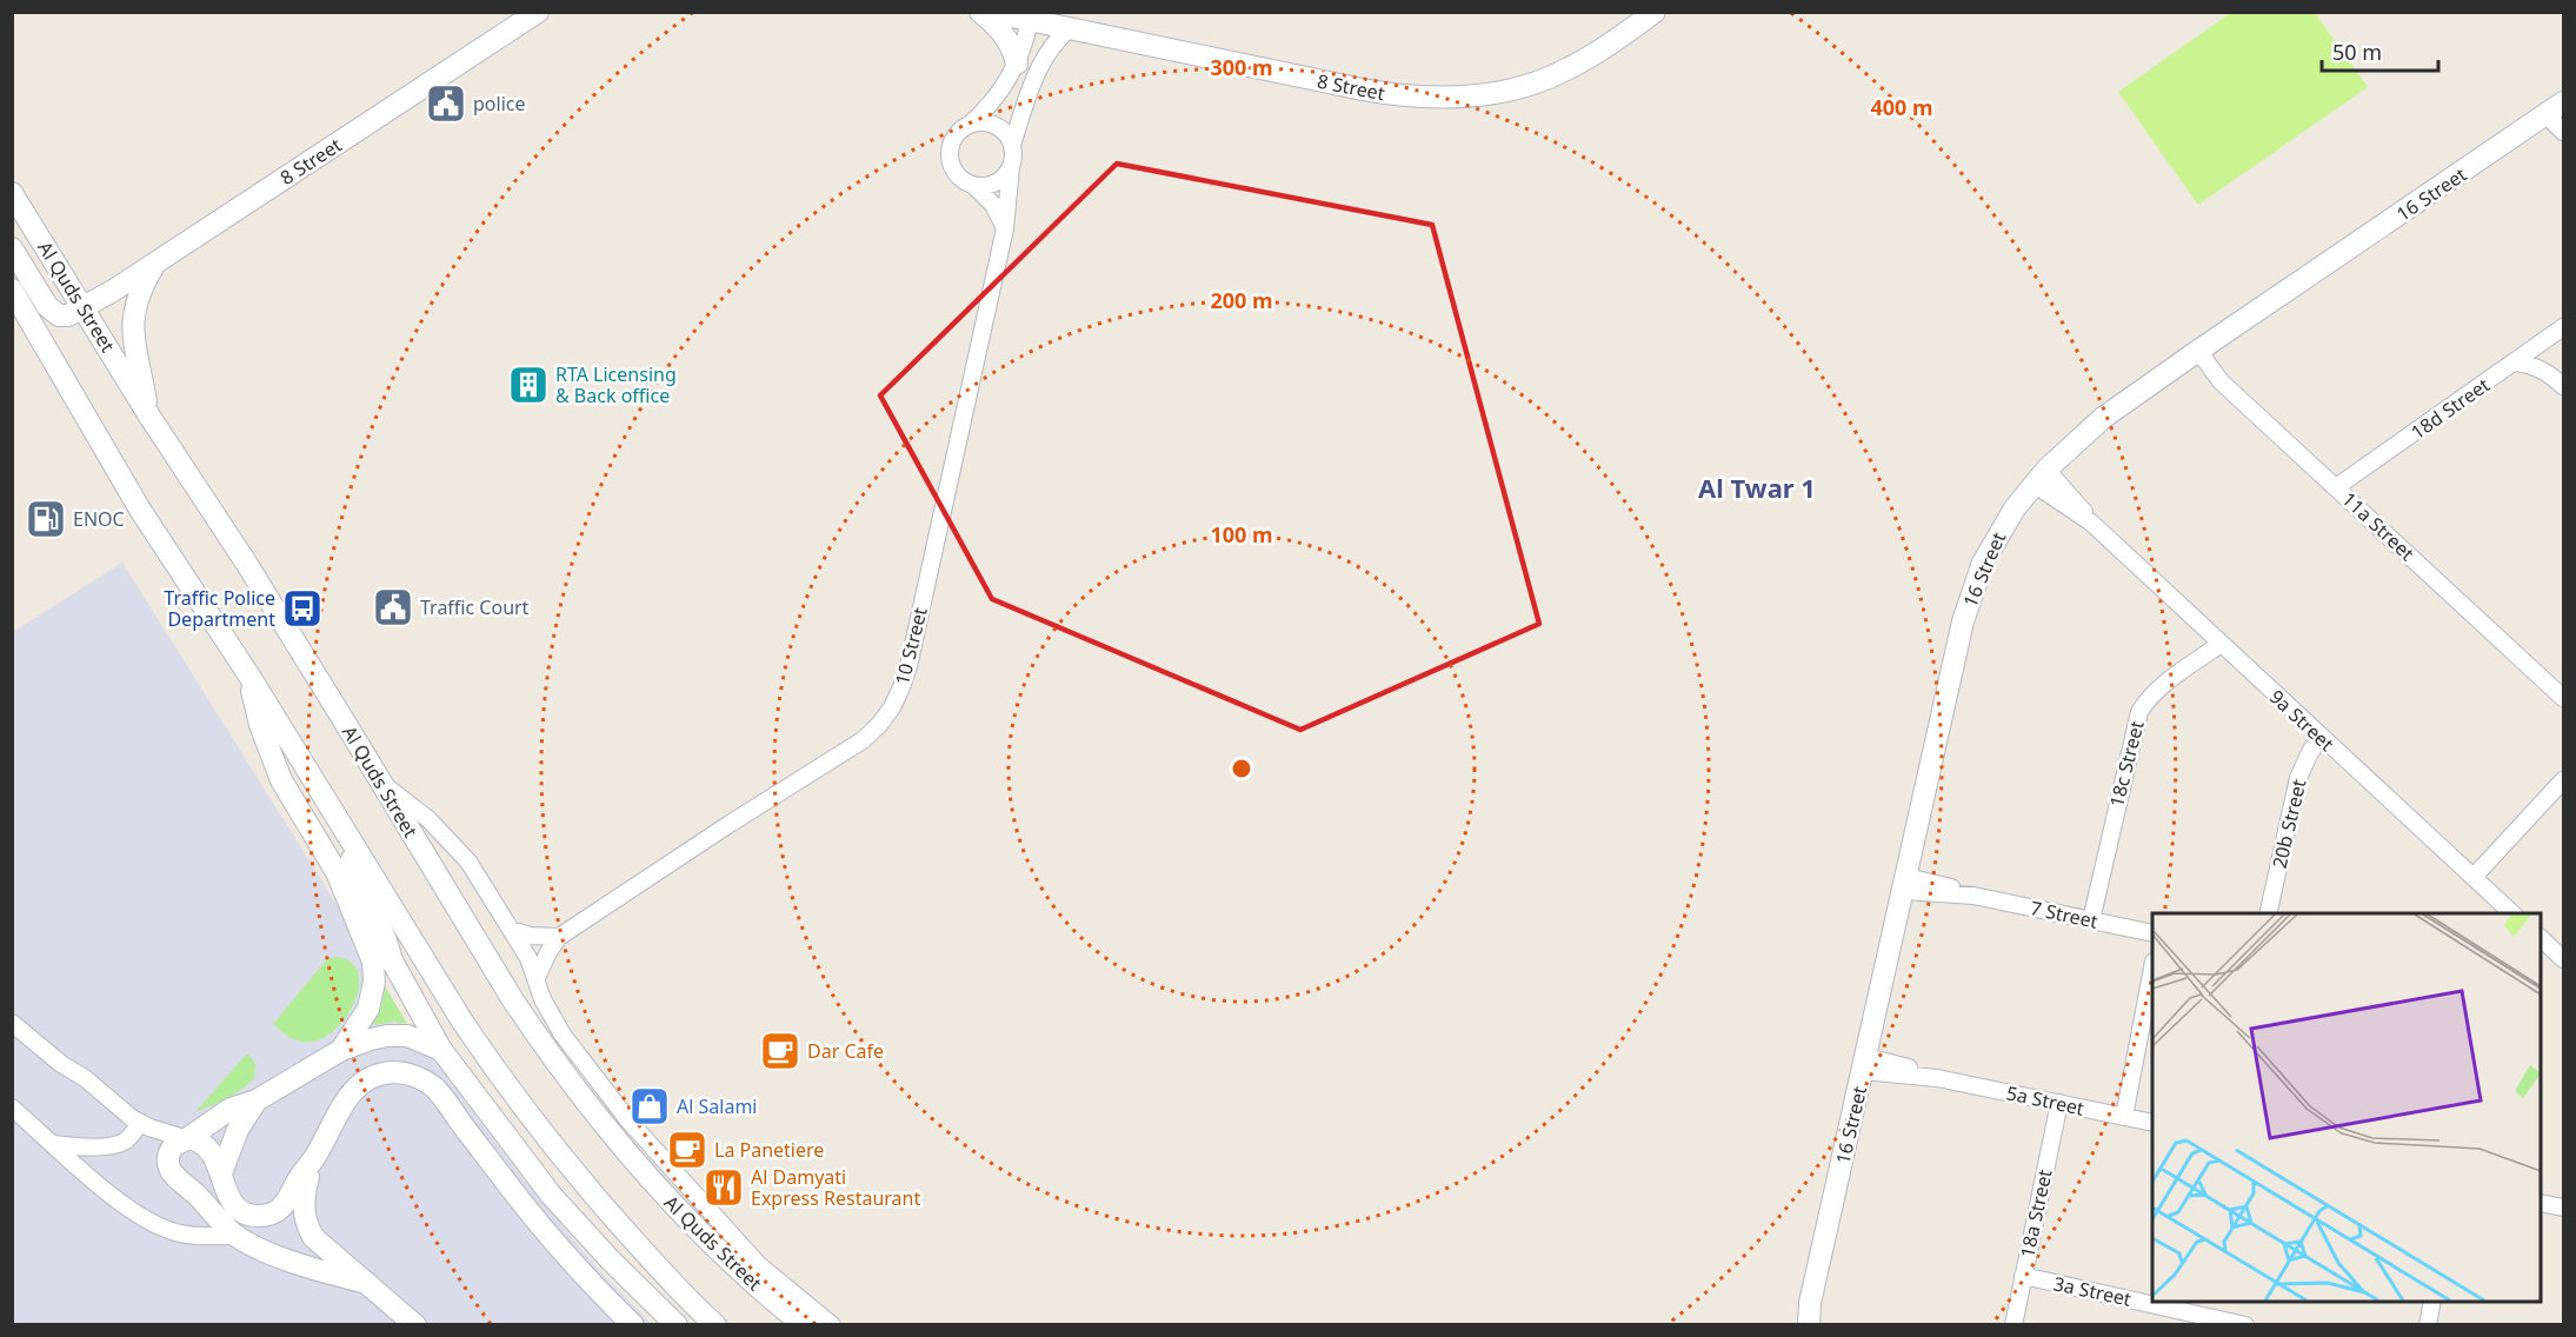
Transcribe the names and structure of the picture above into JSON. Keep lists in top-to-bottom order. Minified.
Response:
{"streets":{"street":["8 Street","16 Street","Al Quds Street","18d Street","11a Street","10 Street","9a Street","18c Street","20b Street","7 Street","5a Street","18a Street","3a Street"]},"crossings":[["8 Street","Al Quds Street"],["16 Street","11a Street"],["16 Street","9a Street"],["16 Street","7 Street"],["16 Street","5a Street"],["18d Street","11a Street"],["9a Street","18c Street"],["9a Street","20b Street"],["18c Street","7 Street"],["5a Street","18a Street"],["18a Street","3a Street"]],"districts":["Al Twar 1"],"places":{"public building":["police","Traffic Court"],"building":["RTA Licensing & Back office"],"fuel station":["ENOC"],"bus stop":["Traffic Police Department"],"cafe":["Dar Cafe","La Panetiere"],"shop":["Al Salami"],"restaurant":["Al Damyati Express Restaurant"]},"scale_bar":"50 m","rings":["300 m","400 m","200 m","100 m"]}
